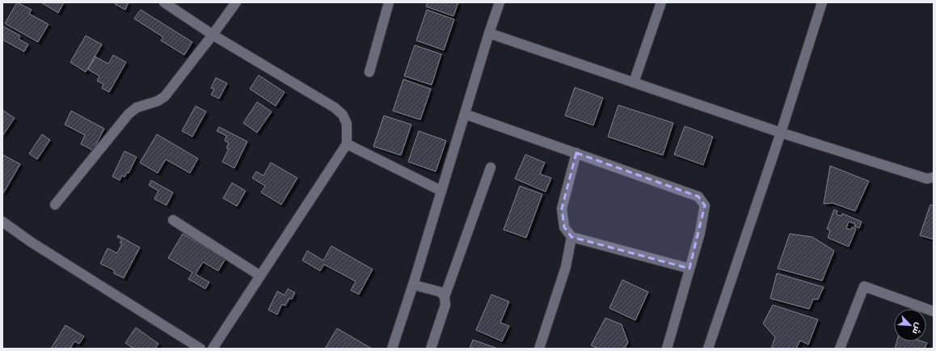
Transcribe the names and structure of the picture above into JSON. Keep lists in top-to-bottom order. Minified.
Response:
{"north":"bottom right"}
